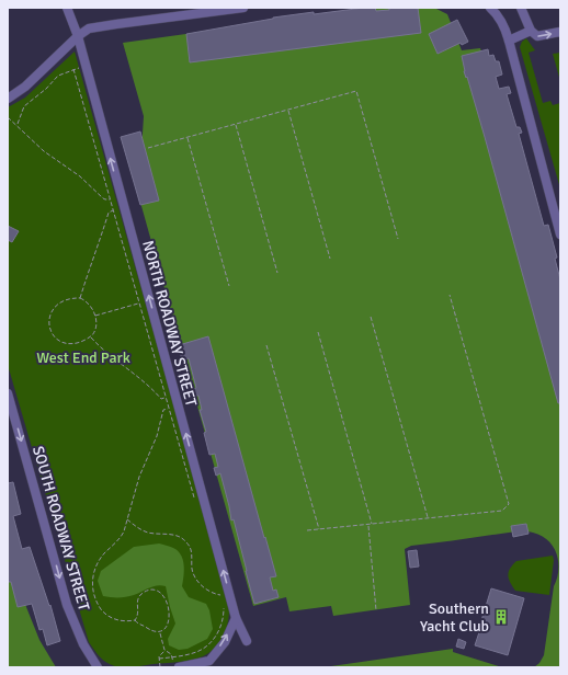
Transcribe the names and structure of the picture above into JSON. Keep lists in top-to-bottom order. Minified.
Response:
{"streets":{"street":["NORTH ROADWAY STREET","SOUTH ROADWAY STREET"]},"one_way":["NORTH ROADWAY STREET","SOUTH ROADWAY STREET"],"parks":["West End Park"],"places":{"building":["Southern Yacht Club"]}}
